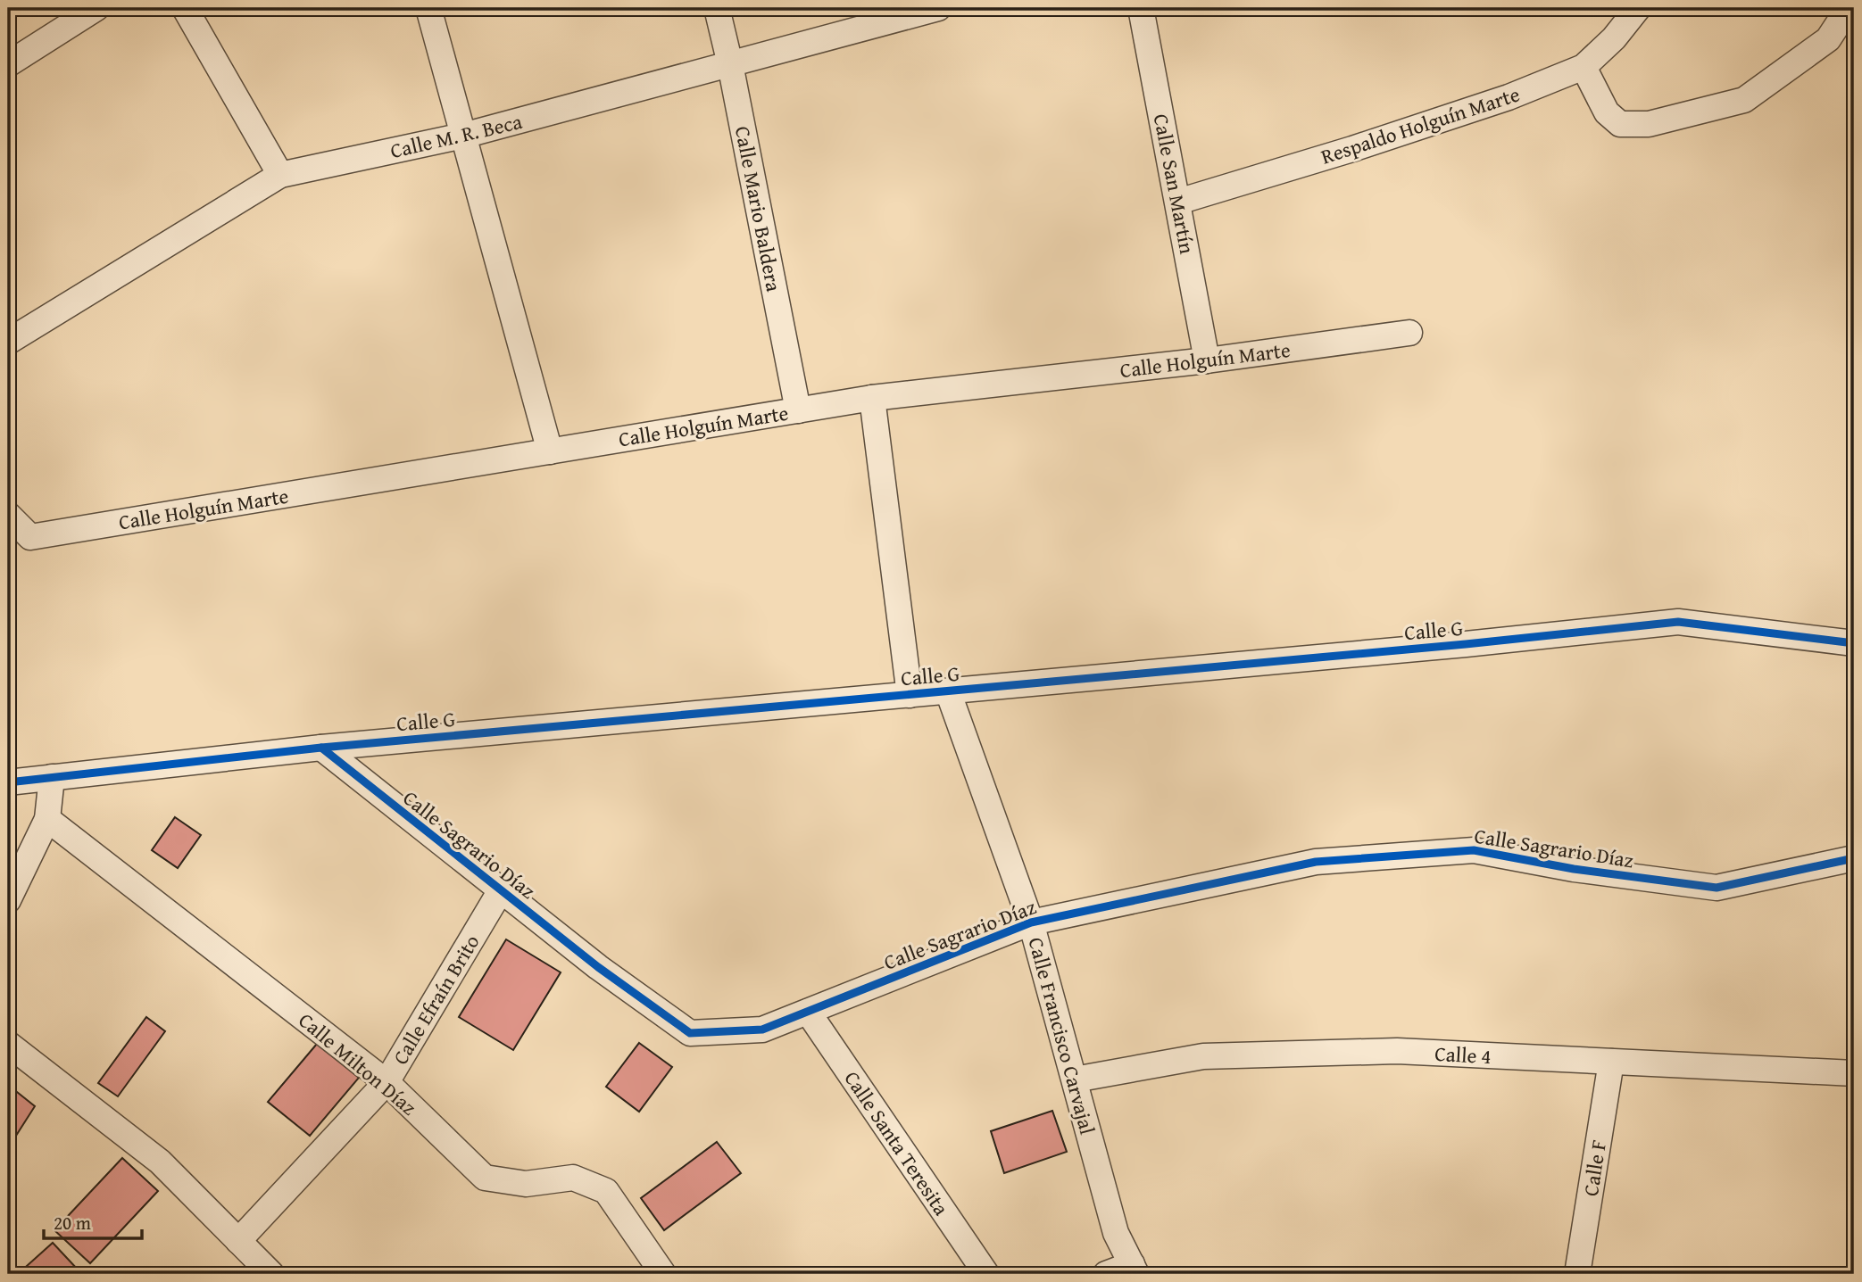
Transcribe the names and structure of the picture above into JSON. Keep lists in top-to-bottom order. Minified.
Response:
{"streets":{"street":["Respaldo Holguín Marte","Calle M. R. Beca","Calle San Martín","Calle Mario Baldera","Calle Holguín Marte","Calle G","Calle Sagrario Díaz","Calle Efraín Brito","Calle Francisco Carvajal","Calle 4","Calle Milton Díaz","Calle Santa Teresita","Calle F"]},"crossings":[["Respaldo Holguín Marte","Calle San Martín"],["Calle M. R. Beca","Calle Mario Baldera"],["Calle San Martín","Calle Holguín Marte"],["Calle Mario Baldera","Calle Holguín Marte"],["Calle G","Calle Sagrario Díaz"],["Calle G","Calle Francisco Carvajal"],["Calle Sagrario Díaz","Calle Efraín Brito"],["Calle Sagrario Díaz","Calle Francisco Carvajal"],["Calle Sagrario Díaz","Calle Santa Teresita"],["Calle Efraín Brito","Calle Milton Díaz"],["Calle Francisco Carvajal","Calle 4"],["Calle 4","Calle F"]],"scale_bar":"20 m"}
